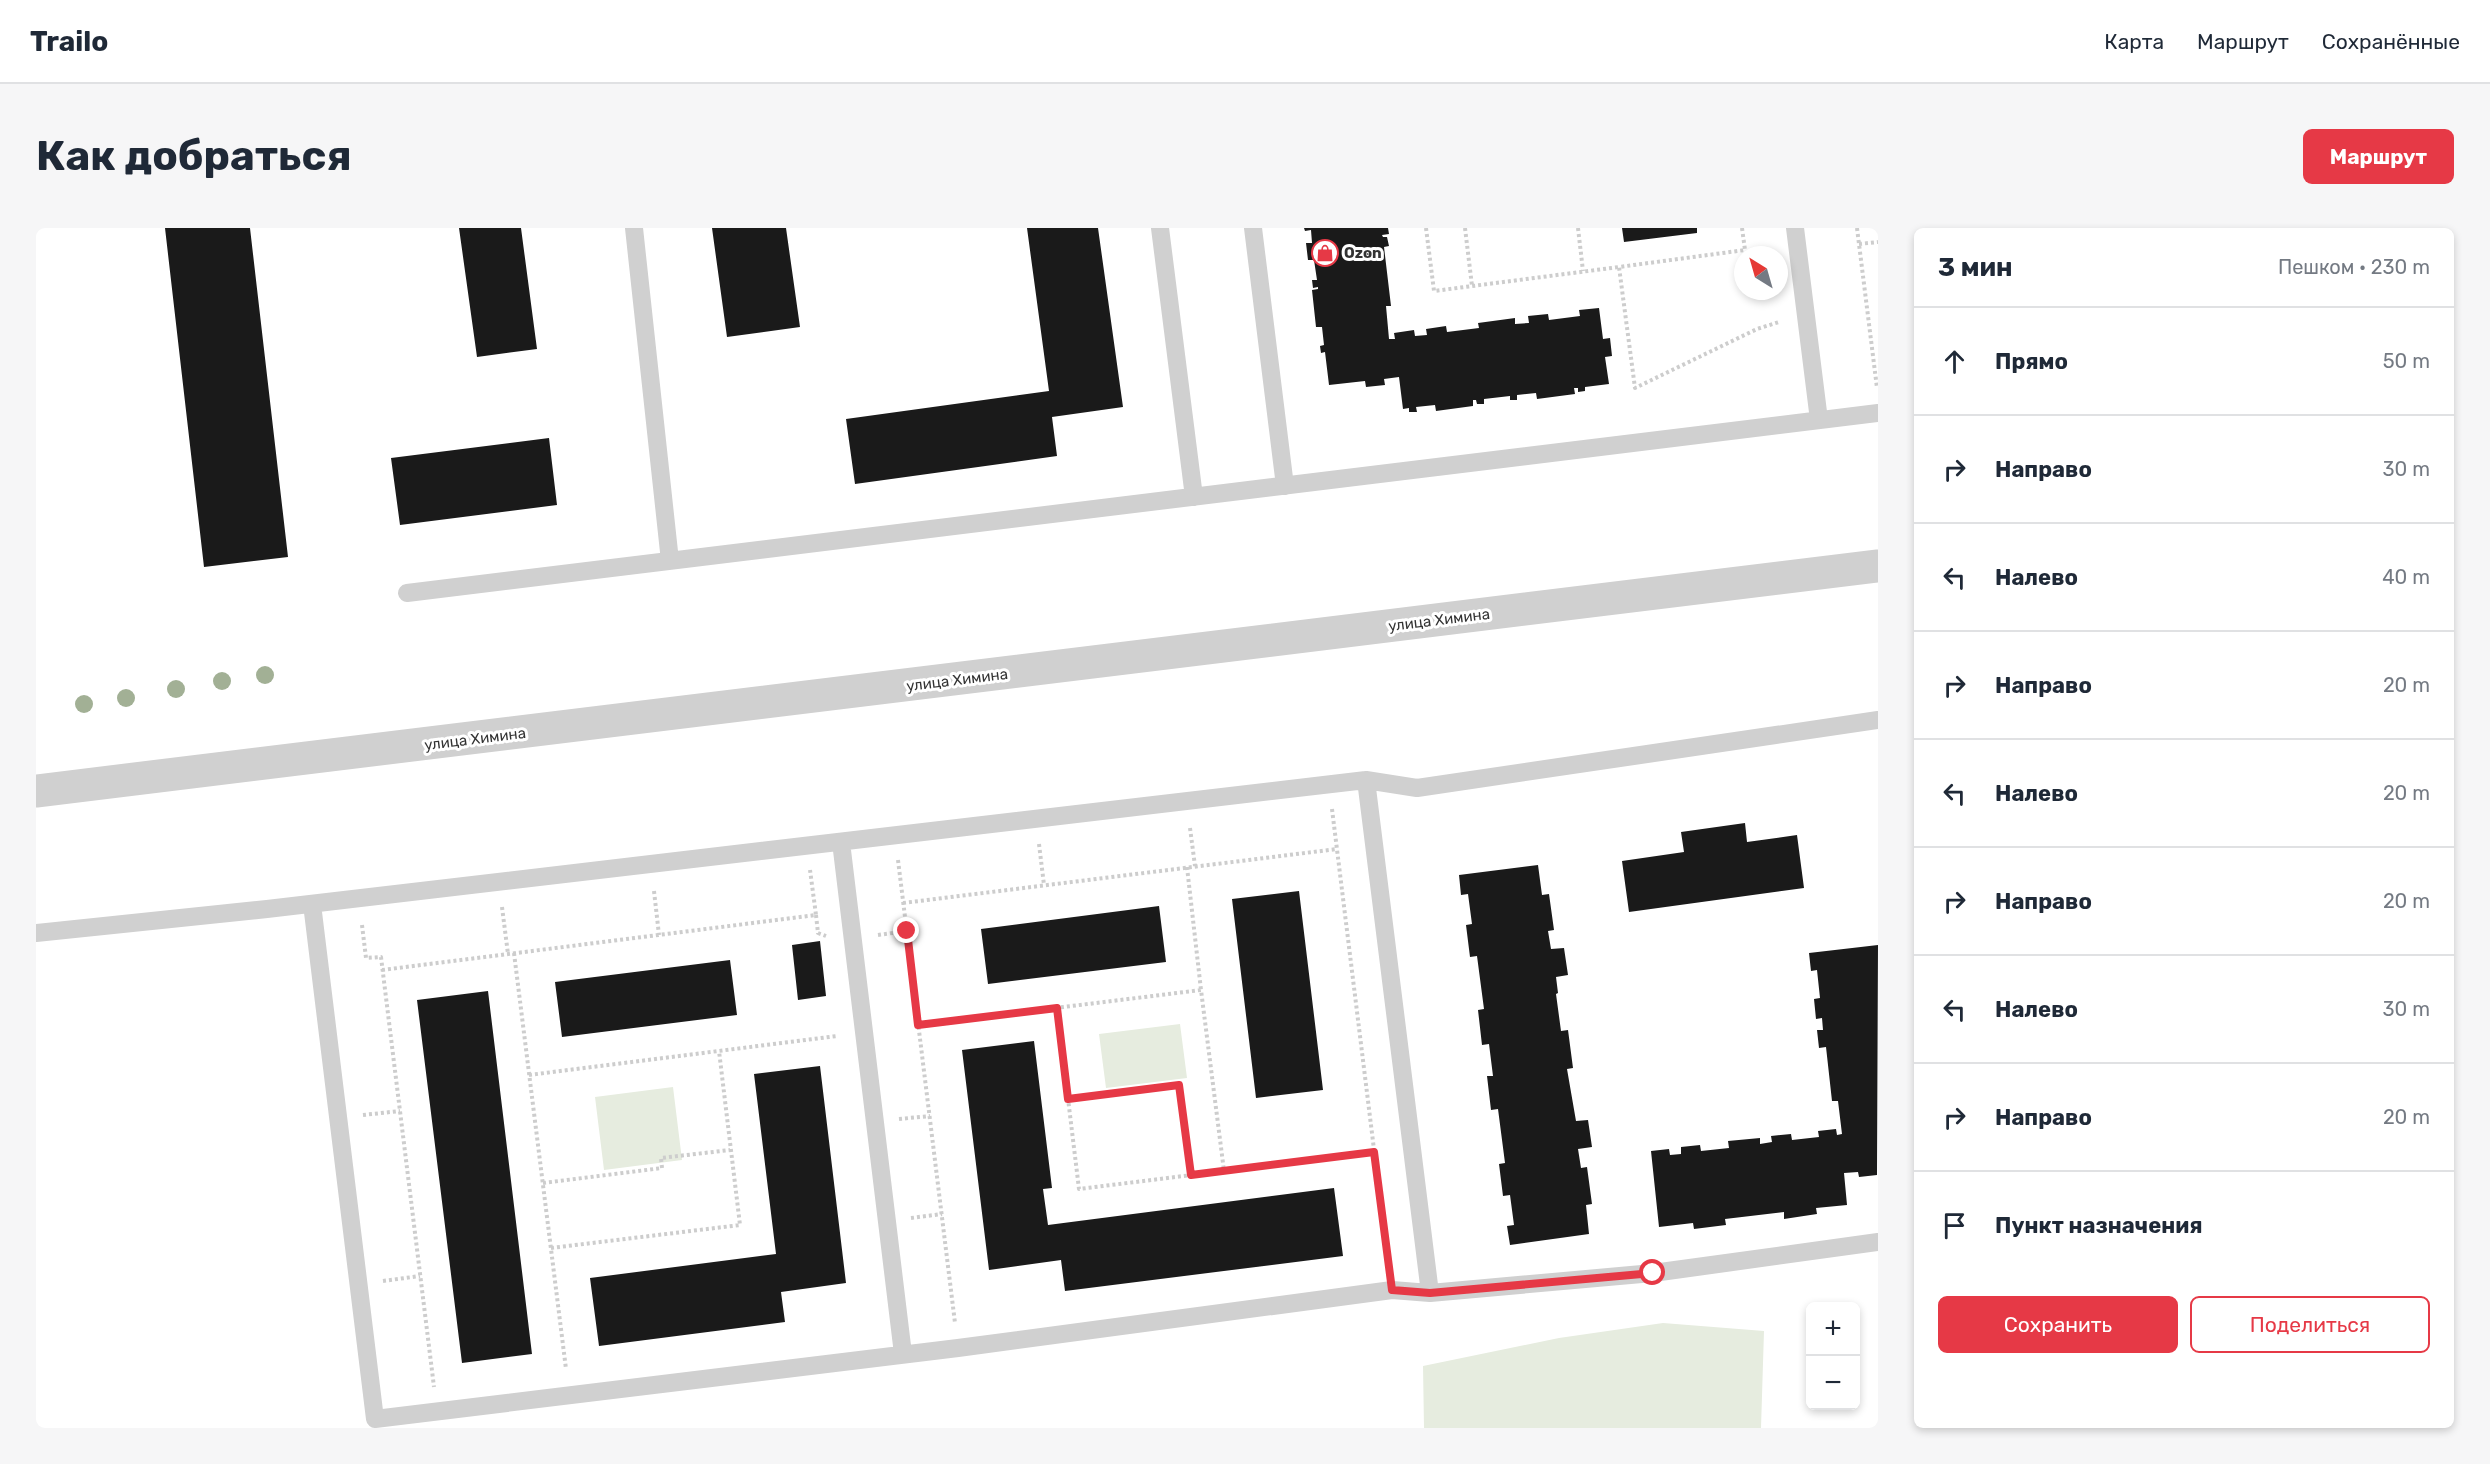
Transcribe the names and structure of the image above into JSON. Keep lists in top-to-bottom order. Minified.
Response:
{"streets":{"street":["улица Химина"]},"places":{"shop":["Ozon"]},"north":"top left","page":{"header":"Trailo","nav":["Карта","Маршрут","Сохранённые"],"buttons":["Маршрут",["Сохранить","Поделиться"]],"title":"Как добраться","heading":["3 мин","Пешком · 230 m"],"list":[["Прямо","50 m"],["Направо","30 m"],["Налево","40 m"],["Направо","20 m"],["Налево","20 m"],["Направо","20 m"],["Налево","30 m"],["Направо","20 m"],"Пункт назначения"],"map_buttons":["+","−"]}}
